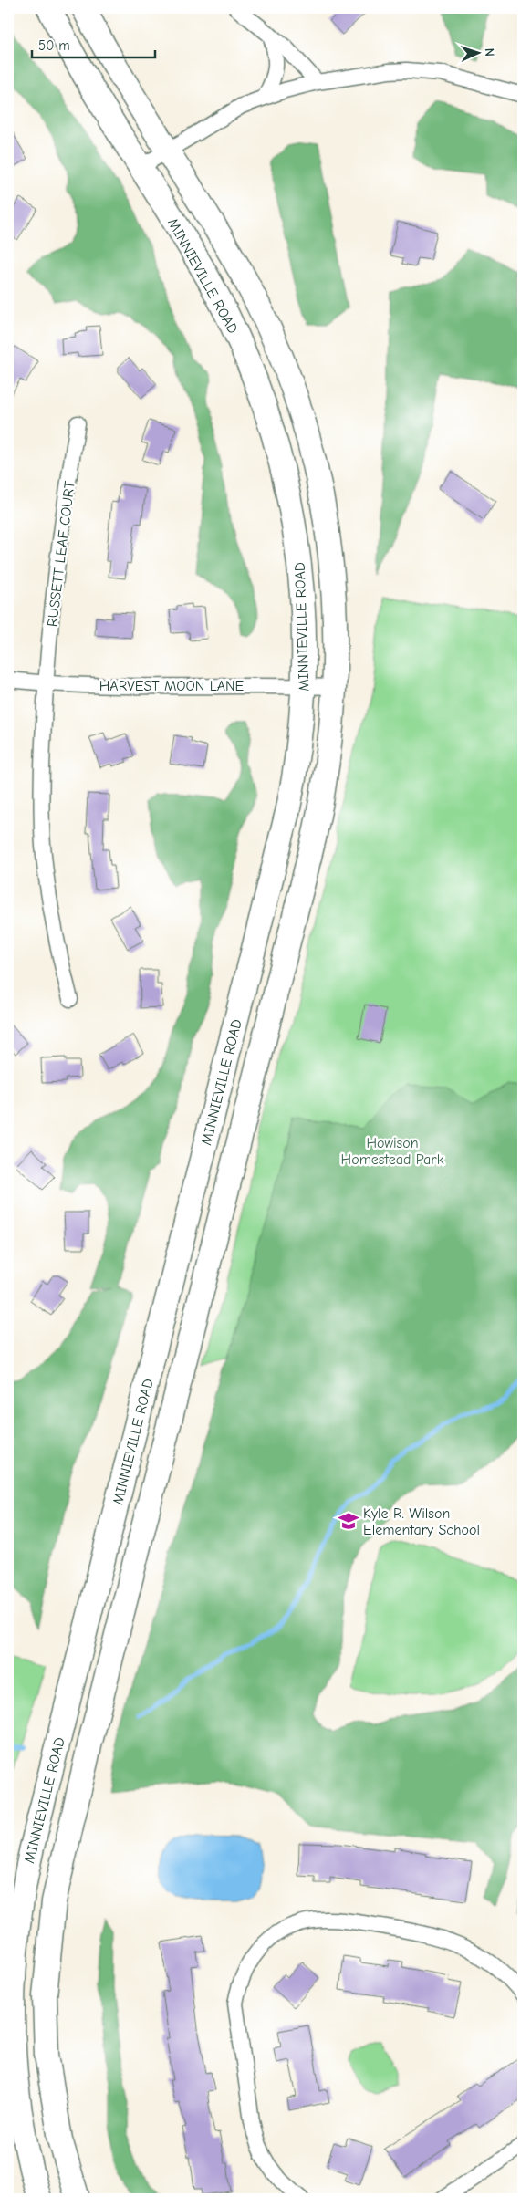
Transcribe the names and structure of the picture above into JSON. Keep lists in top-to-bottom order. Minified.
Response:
{"streets":{"main road":["MINNIEVILLE ROAD"],"street":["RUSSETT LEAF COURT","HARVEST MOON LANE"]},"crossings":[["MINNIEVILLE ROAD","HARVEST MOON LANE"],["RUSSETT LEAF COURT","HARVEST MOON LANE"]],"parks":["Howison Homestead Park"],"places":{"school or university":["Kyle R. Wilson Elementary School"]},"scale_bar":"50 m","north":"right"}
